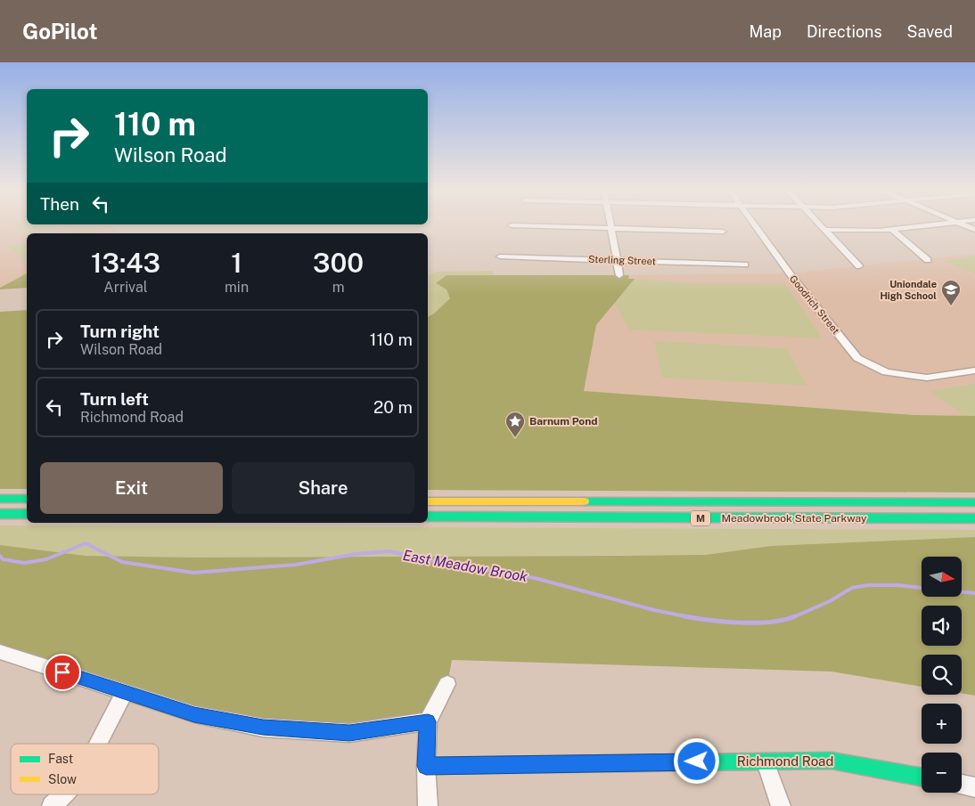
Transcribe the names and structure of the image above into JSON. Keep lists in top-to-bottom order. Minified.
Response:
{"streets":{"main road":["M","Meadowbrook State Parkway","Richmond Road"],"street":["Sterling Street","Goodrich Street"]},"water":["East Meadow Brook"],"places":{"school or university":["Uniondale High School"],"place":["Barnum Pond"]},"legend":["Fast","Slow"],"north":"right","page":{"header":"GoPilot","nav":["Map","Directions","Saved"],"turn":["110 m","Wilson Road"],"then":"Then","eta":["13:43","Arrival","1","min","300","m"],"list":[{"name":"Turn right","note":"Wilson Road","value":"110 m"},{"name":"Turn left","note":"Richmond Road","value":"20 m"}],"buttons":["Exit","Share"],"map_buttons":["+","−"]}}
